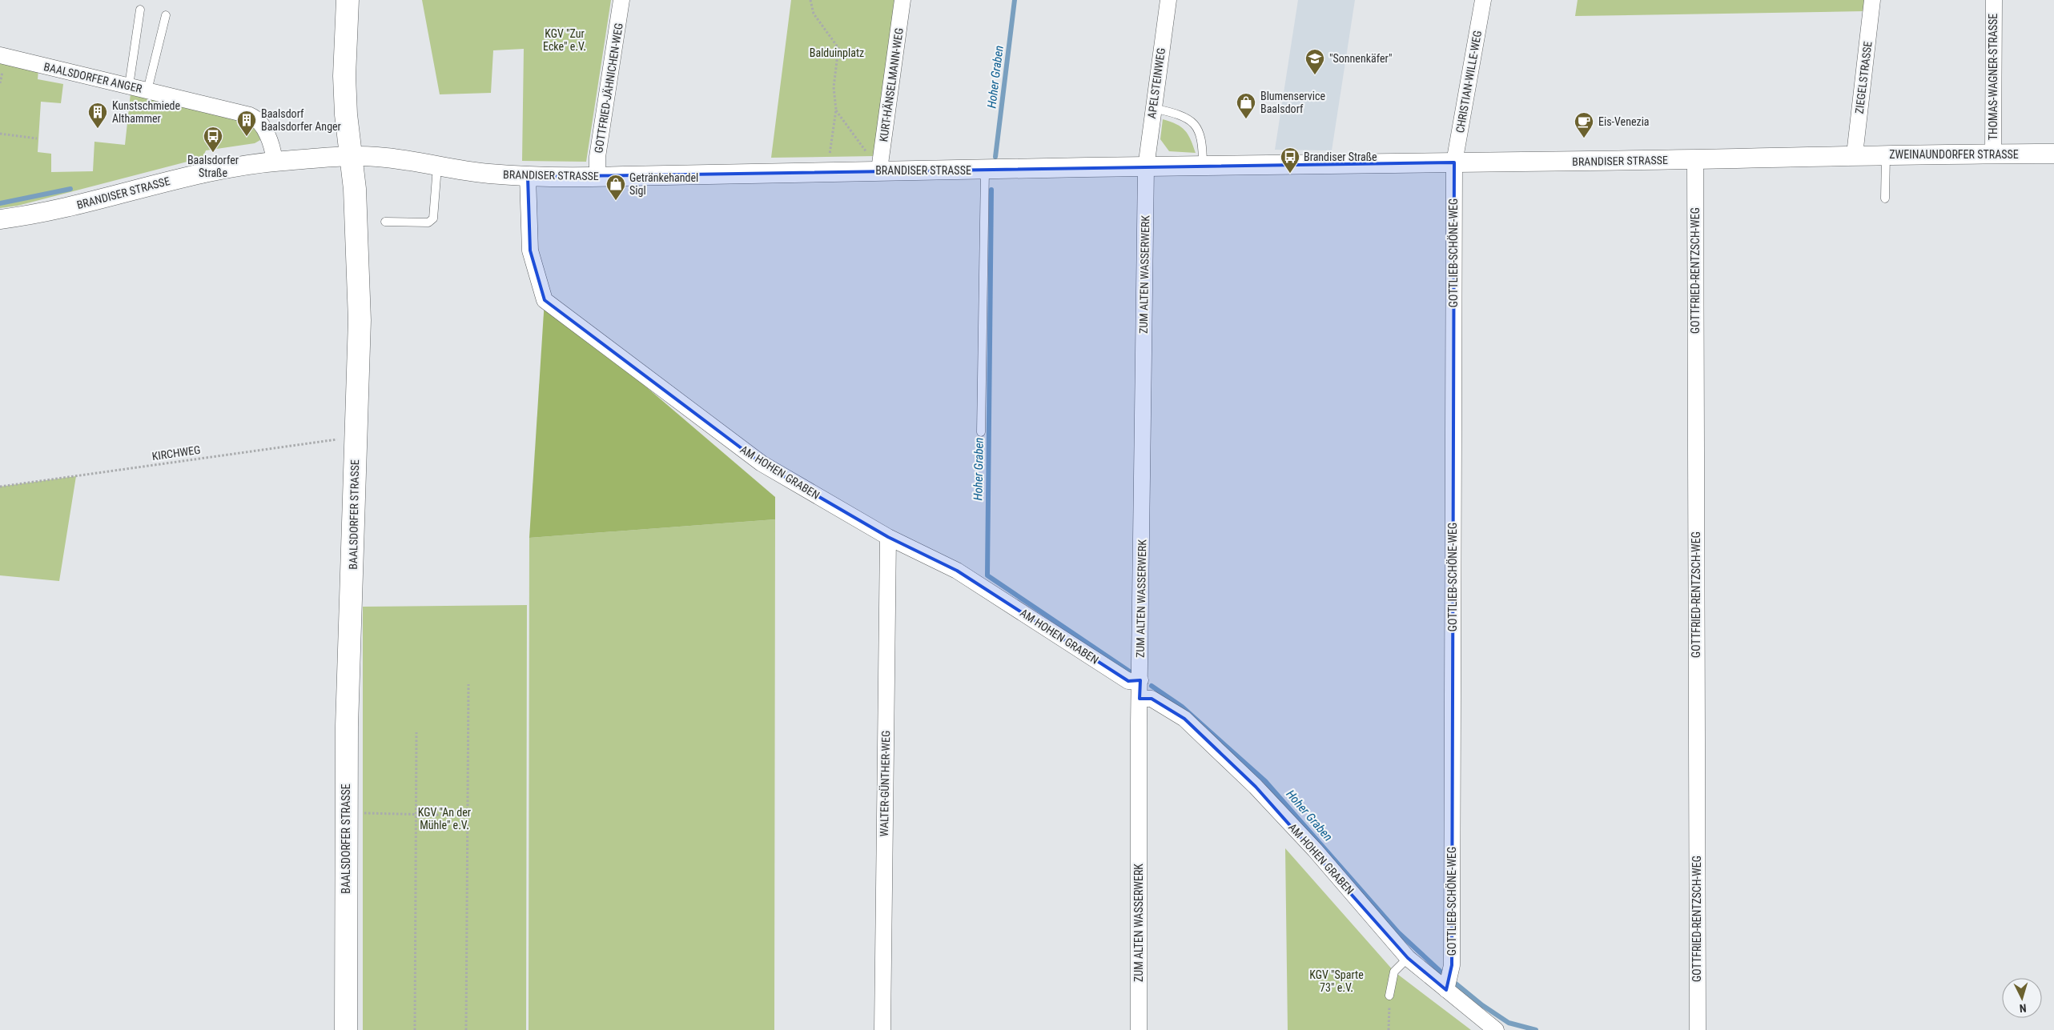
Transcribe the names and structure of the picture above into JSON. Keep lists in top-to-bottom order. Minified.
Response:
{"streets":{"main road":["BAALSDORFER STRASSE"],"street":["THOMAS-WAGNER-STRASSE","BAALSDORFER ANGER","ZIEGELSTRASSE","CHRISTIAN-WILLE-WEG","APELSTEINWEG","KURT-HÄNSELMANN-WEG","GOTTFRIED-JÄHNICHEN-WEG","ZWEINAUNDORFER STRASSE","BRANDISER STRASSE","GOTTLIEB-SCHÖNE-WEG","GOTTFRIED-RENTZSCH-WEG","ZUM ALTEN WASSERWERK","AM HOHEN GRABEN","WALTER-GÜNTHER-WEG"],"path":["KIRCHWEG"]},"crossings":[["THOMAS-WAGNER-STRASSE","ZWEINAUNDORFER STRASSE"],["BAALSDORFER ANGER","BRANDISER STRASSE"],["ZIEGELSTRASSE","ZWEINAUNDORFER STRASSE"],["ZIEGELSTRASSE","BRANDISER STRASSE"],["CHRISTIAN-WILLE-WEG","BRANDISER STRASSE"],["CHRISTIAN-WILLE-WEG","GOTTLIEB-SCHÖNE-WEG"],["APELSTEINWEG","BRANDISER STRASSE"],["APELSTEINWEG","ZUM ALTEN WASSERWERK"],["KURT-HÄNSELMANN-WEG","BRANDISER STRASSE"],["GOTTFRIED-JÄHNICHEN-WEG","BRANDISER STRASSE"],["ZWEINAUNDORFER STRASSE","BRANDISER STRASSE"],["BRANDISER STRASSE","GOTTLIEB-SCHÖNE-WEG"],["BRANDISER STRASSE","GOTTFRIED-RENTZSCH-WEG"],["BRANDISER STRASSE","ZUM ALTEN WASSERWERK"],["BRANDISER STRASSE","AM HOHEN GRABEN"],["BRANDISER STRASSE","BAALSDORFER STRASSE"],["GOTTLIEB-SCHÖNE-WEG","AM HOHEN GRABEN"],["ZUM ALTEN WASSERWERK","AM HOHEN GRABEN"],["KIRCHWEG","BAALSDORFER STRASSE"],["AM HOHEN GRABEN","WALTER-GÜNTHER-WEG"]],"water":["Hoher Graben"],"parks":["KGV \"Zur Ecke\" e.V.","Balduinplatz","KGV \"An der Mühle\" e.V.","KGV \"Sparte 73\" e.V."],"places":{"school or university":["\"Sonnenkäfer\""],"shop":["Blumenservice Baalsdorf","Getränkehandel Sigl"],"building":["Kunstschmiede Althammer","Baalsdorf Baalsdorfer Anger"],"cafe":["Eis-Venezia"],"bus stop":["Baalsdorfer Straße","Brandiser Straße"]},"north":"bottom"}
